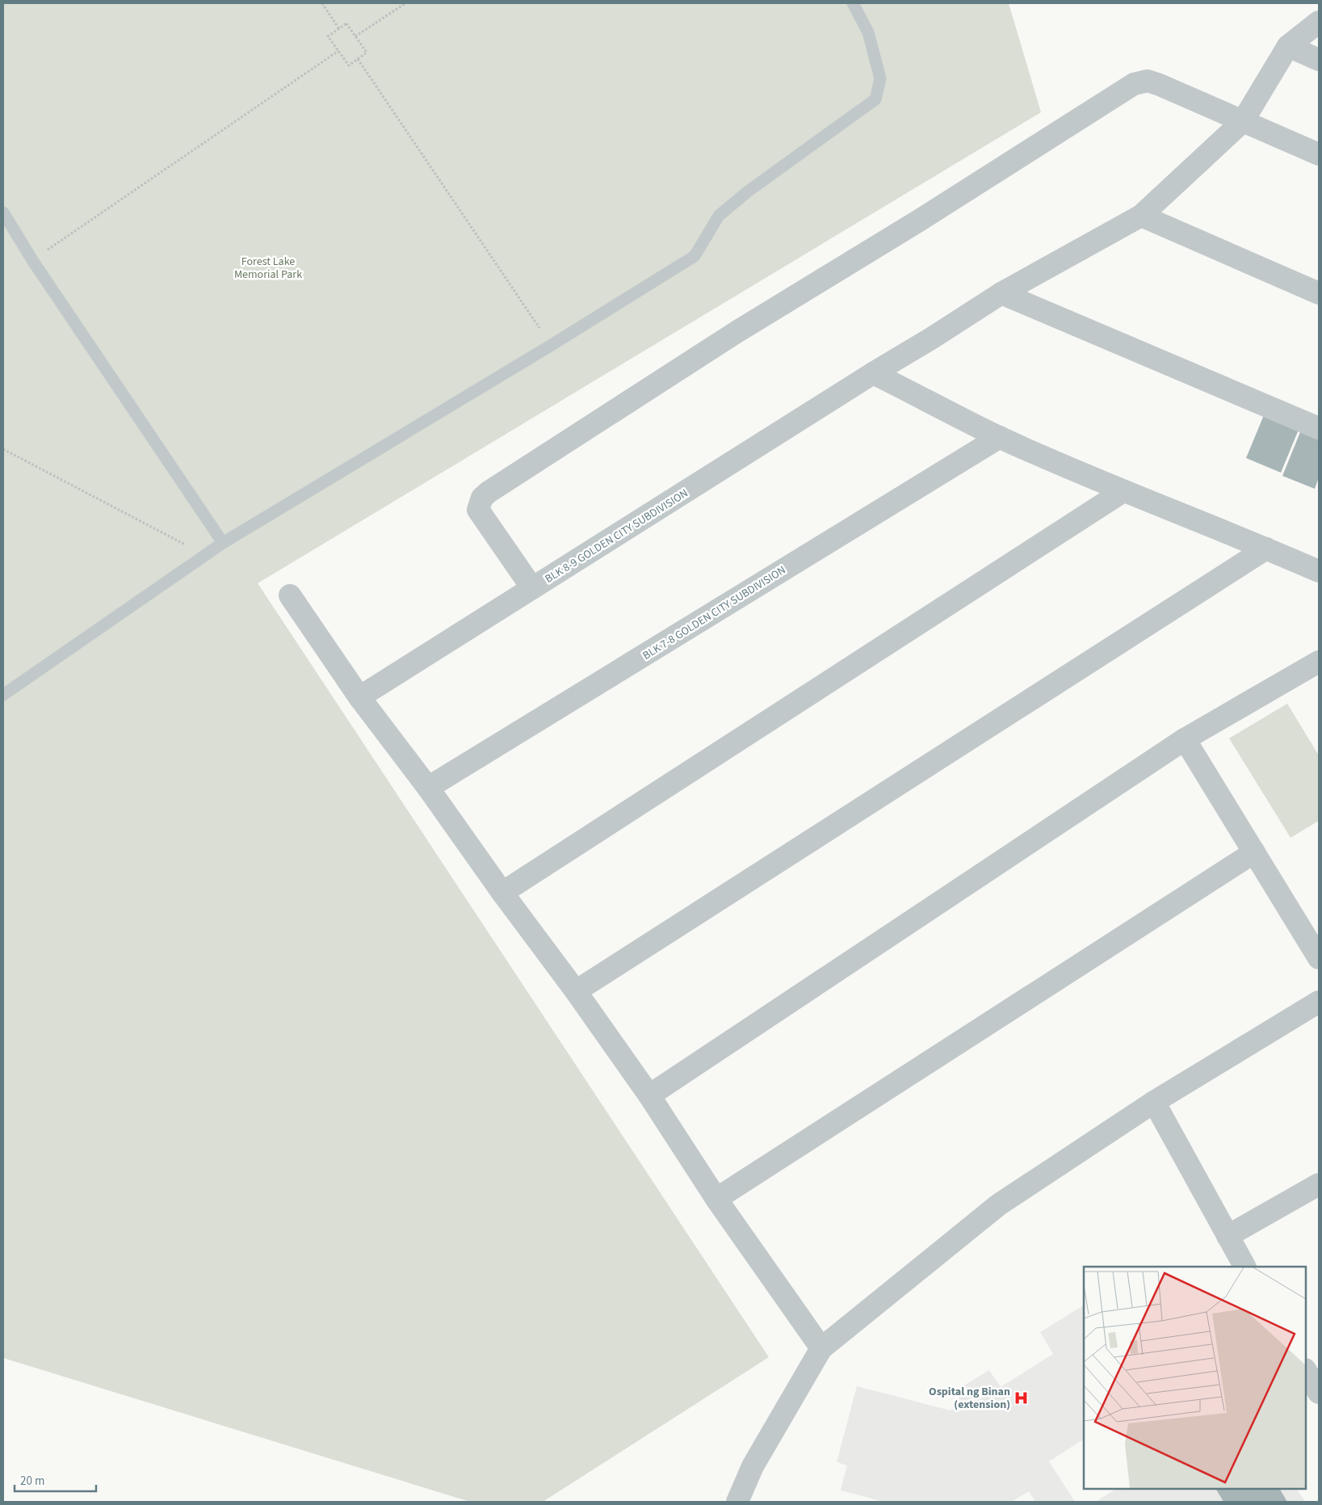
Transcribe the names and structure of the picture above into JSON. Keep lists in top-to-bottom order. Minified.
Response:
{"streets":{"street":["BLK 8-9 GOLDEN CITY SUBDIVISION","BLK 7-8 GOLDEN CITY SUBDIVISION"]},"parks":["Forest Lake Memorial Park"],"places":{"hospital":["Ospital ng Binan (extension)"]},"scale_bar":"20 m"}
